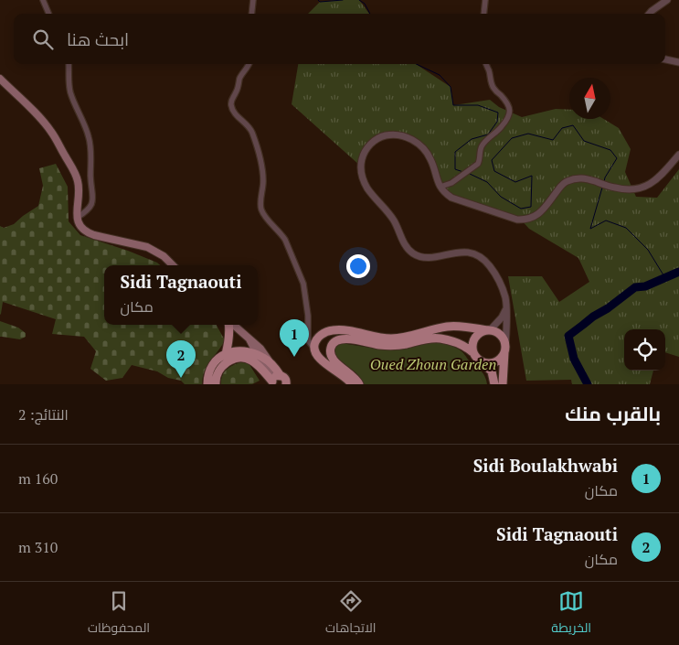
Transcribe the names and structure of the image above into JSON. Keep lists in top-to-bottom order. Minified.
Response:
{"parks":["Oued Zhoun Garden"],"north":"top","page":{"search":"ابحث هنا","popup":["Sidi Tagnaouti","مكان"],"pins":["1","2"],"heading":["بالقرب منك","النتائج: 2"],"list":[{"mark":"1","name":"Sidi Boulakhwabi","note":"مكان","value":"160 m"},{"mark":"2","name":"Sidi Tagnaouti","note":"مكان","value":"310 m"}],"nav":["الخريطة","الاتجاهات","المحفوظات"]}}
